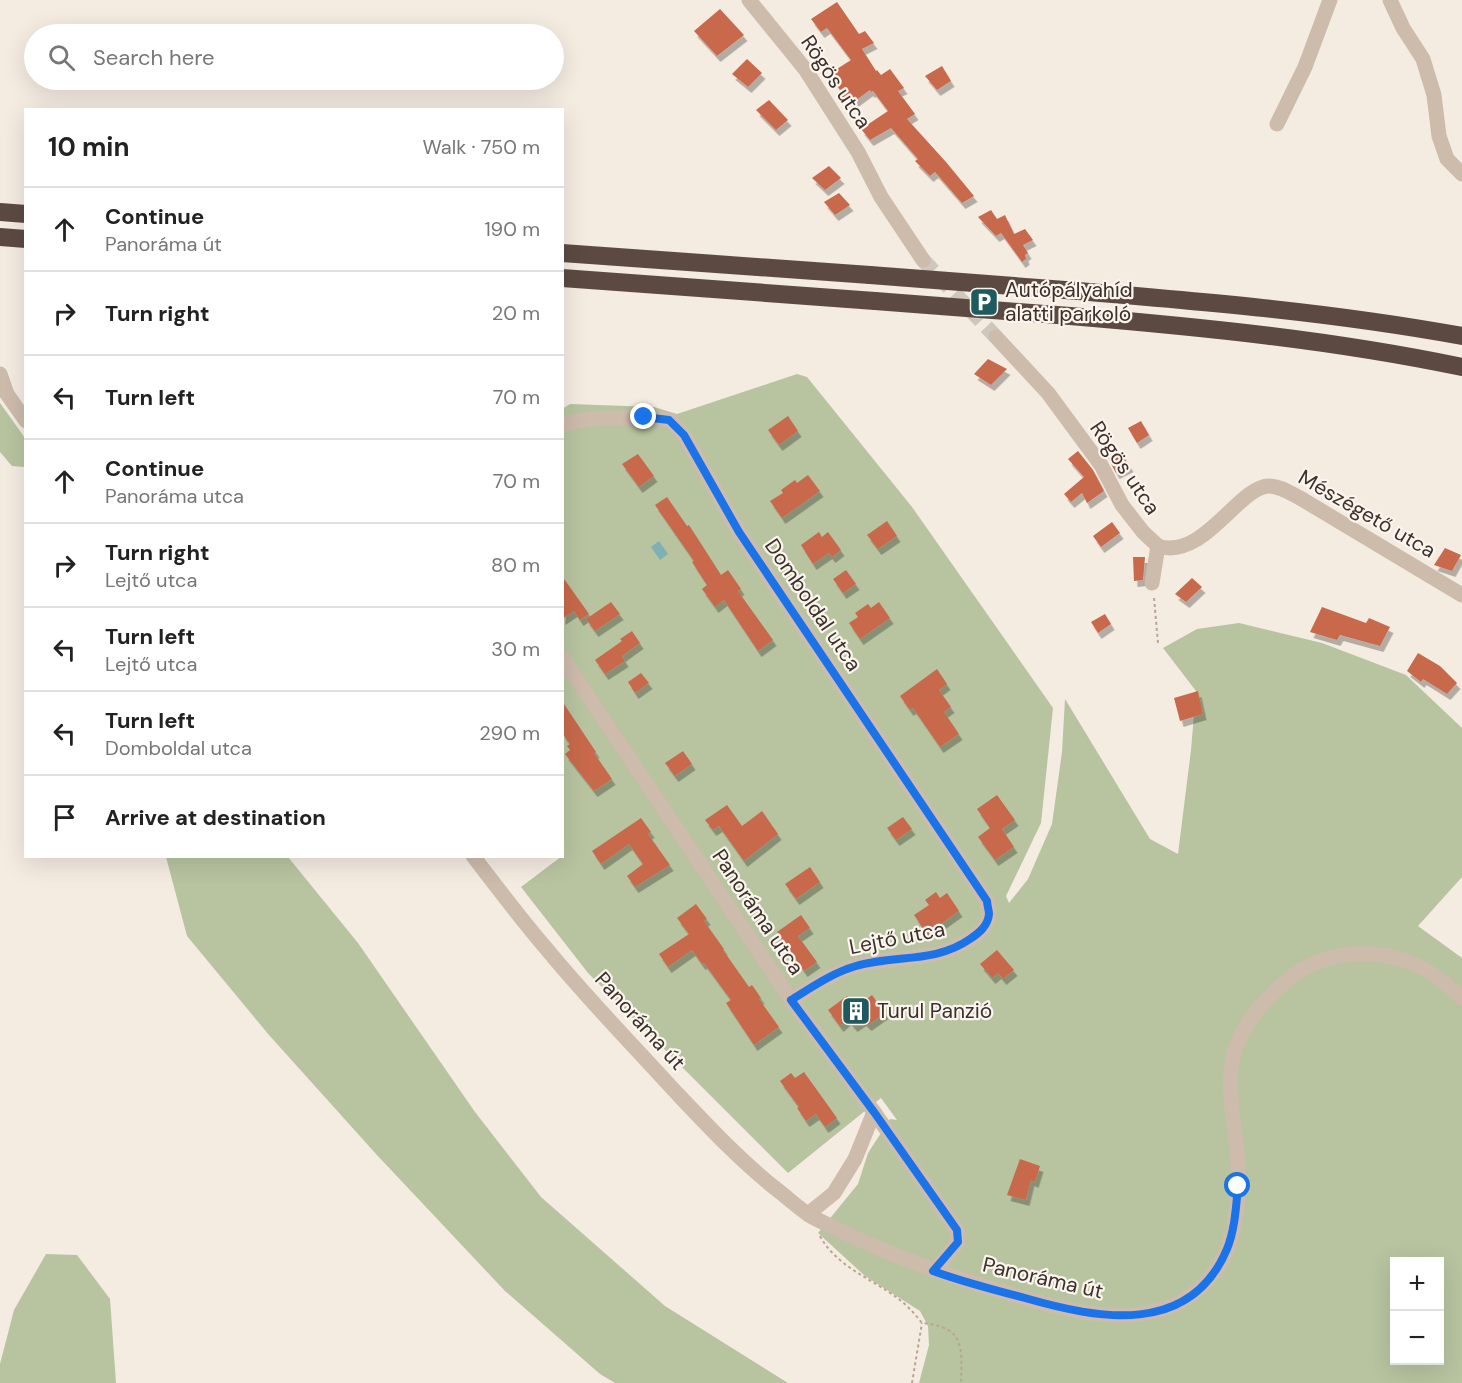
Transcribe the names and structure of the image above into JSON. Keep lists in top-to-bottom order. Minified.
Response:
{"streets":{"street":["Rögös utca","Mészégető utca","Domboldal utca","Panoráma utca","Lejtő utca","Panoráma út"]},"crossings":[["Rögös utca","Mészégető utca"],["Domboldal utca","Lejtő utca"],["Panoráma utca","Lejtő utca"],["Panoráma utca","Panoráma út"]],"places":{"parking":["Autópályahíd alatti parkoló"],"building":["Turul Panzió"]},"page":{"search":"Search here","heading":["10 min","Walk · 750 m"],"list":[["Continue","Panoráma út","190 m"],["Turn right","20 m"],["Turn left","70 m"],["Continue","Panoráma utca","70 m"],["Turn right","Lejtő utca","80 m"],["Turn left","Lejtő utca","30 m"],["Turn left","Domboldal utca","290 m"],"Arrive at destination"],"map_buttons":["+","−"]}}
